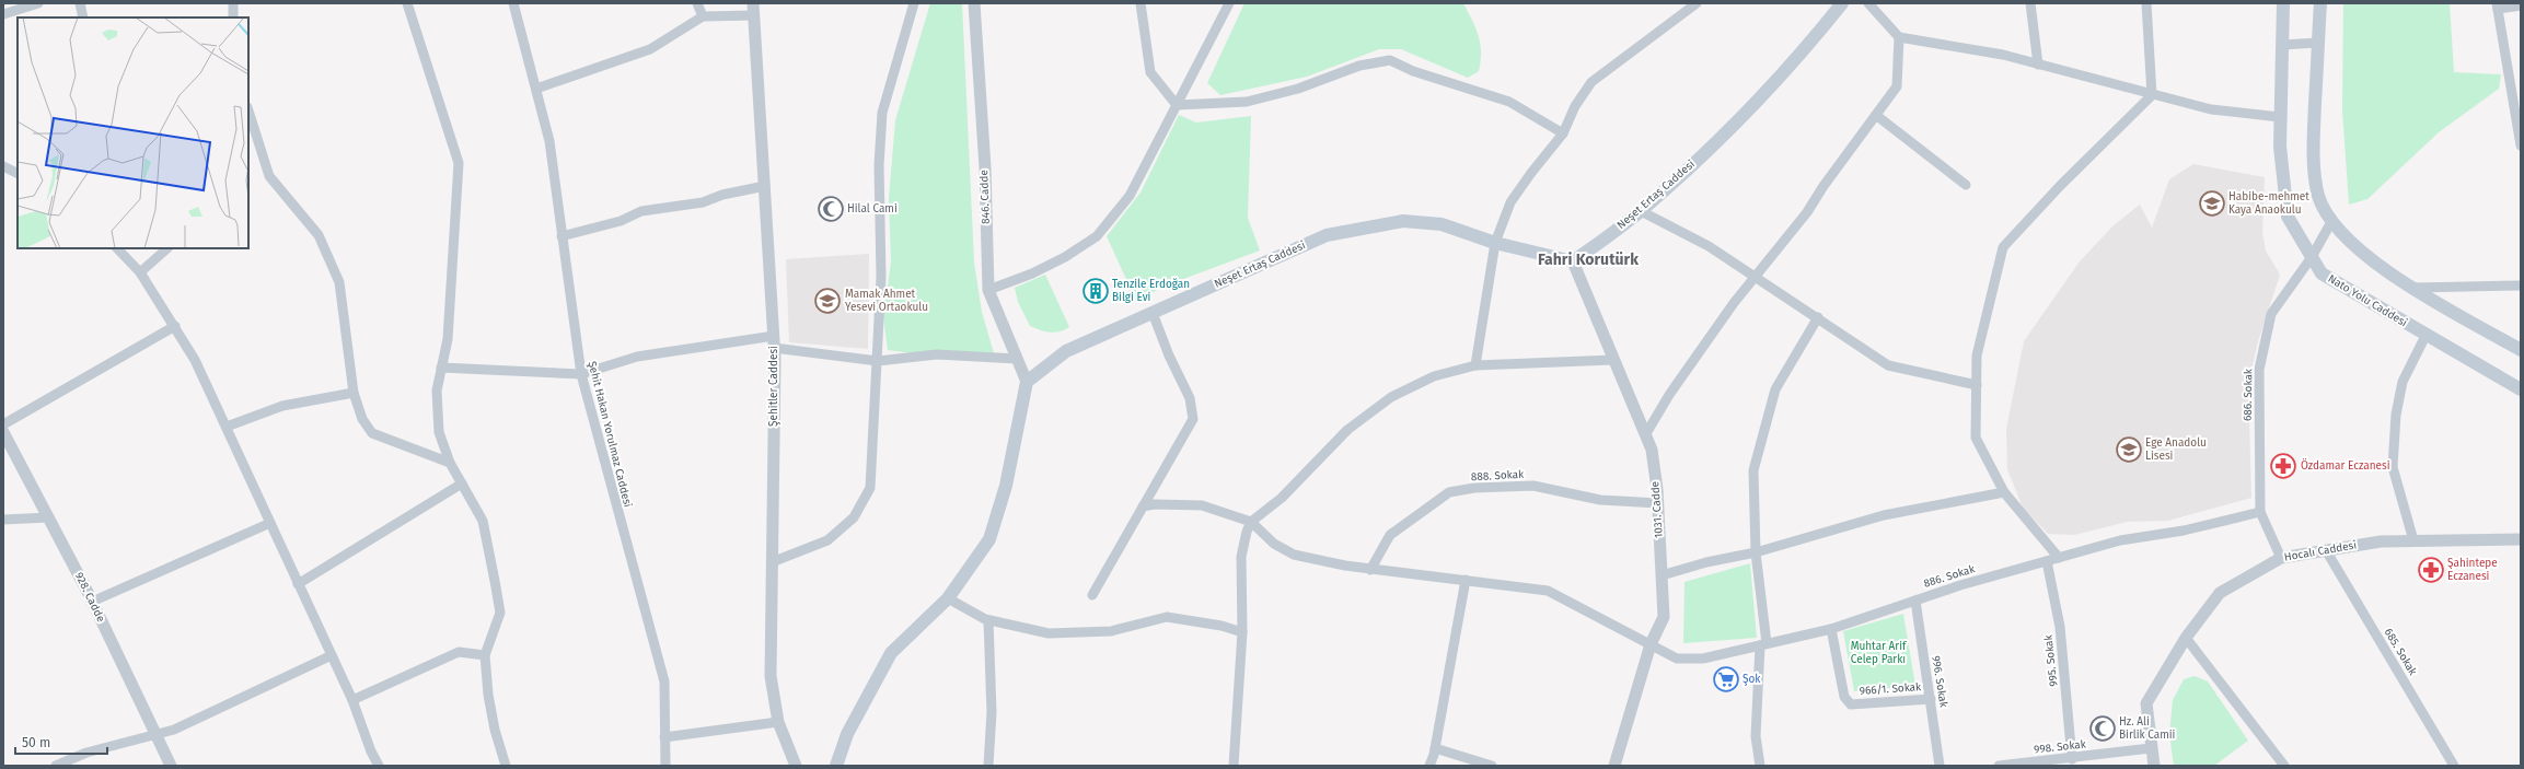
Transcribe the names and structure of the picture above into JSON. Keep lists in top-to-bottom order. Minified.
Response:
{"streets":{"main road":["Neşet Ertaş Caddesi","Nato Yolu Caddesi"],"street":["846. Cadde","Şehitler Caddesi","686. Sokak","Şehit Hakan Yorulmaz Caddesi","888. Sokak","1031. Cadde","Hocalı Caddesi","886. Sokak","928. Cadde","685. Sokak","995. Sokak","996. Sokak","966/1. Sokak","998. Sokak"]},"crossings":[["Neşet Ertaş Caddesi","846. Cadde"],["Neşet Ertaş Caddesi","1031. Cadde"],["Nato Yolu Caddesi","686. Sokak"],["686. Sokak","Hocalı Caddesi"],["686. Sokak","886. Sokak"],["888. Sokak","1031. Cadde"],["888. Sokak","886. Sokak"],["1031. Cadde","886. Sokak"],["Hocalı Caddesi","685. Sokak"],["Hocalı Caddesi","998. Sokak"],["886. Sokak","995. Sokak"],["886. Sokak","996. Sokak"],["886. Sokak","966/1. Sokak"],["995. Sokak","998. Sokak"],["996. Sokak","966/1. Sokak"]],"districts":["Fahri Korutürk"],"parks":["Muhtar Arif Celep Parkı"],"places":{"school or university":["Habibe-mehmet Kaya Anaokulu","Mamak Ahmet Yesevi Ortaokulu","Ege Anadolu Lisesi"],"mosque":["Hilal Cami","Hz. Ali Birlik Camii"],"building":["Tenzile Erdoğan Bilgi Evi"],"pharmacy":["Özdamar Eczanesi","Şahintepe Eczanesi"],"supermarket":["Şok"]},"scale_bar":"50 m"}
